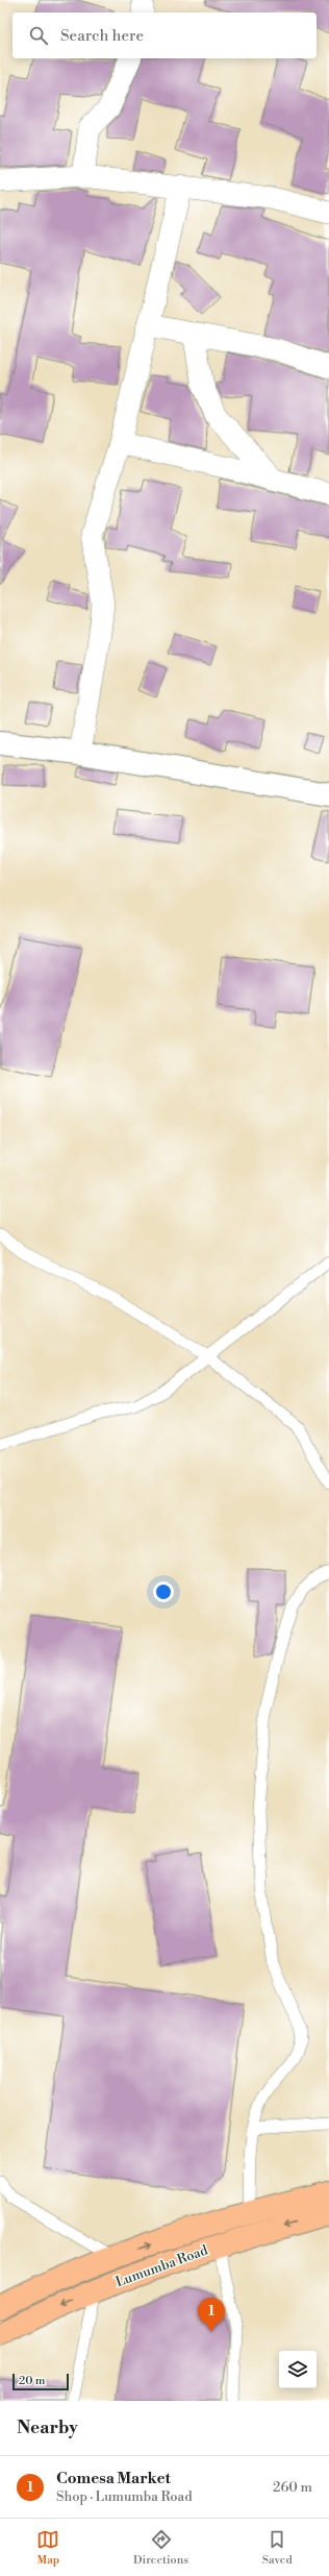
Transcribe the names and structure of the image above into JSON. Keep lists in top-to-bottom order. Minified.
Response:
{"streets":{"main road":["Lumumba Road"]},"scale_bar":"20 m","page":{"search":"Search here","pins":"1","scale":"20 m","heading":"Nearby","list":[{"mark":"1","name":"Comesa Market","note":"Shop · Lumumba Road","value":"260 m"}],"nav":["Map","Directions","Saved"]}}
